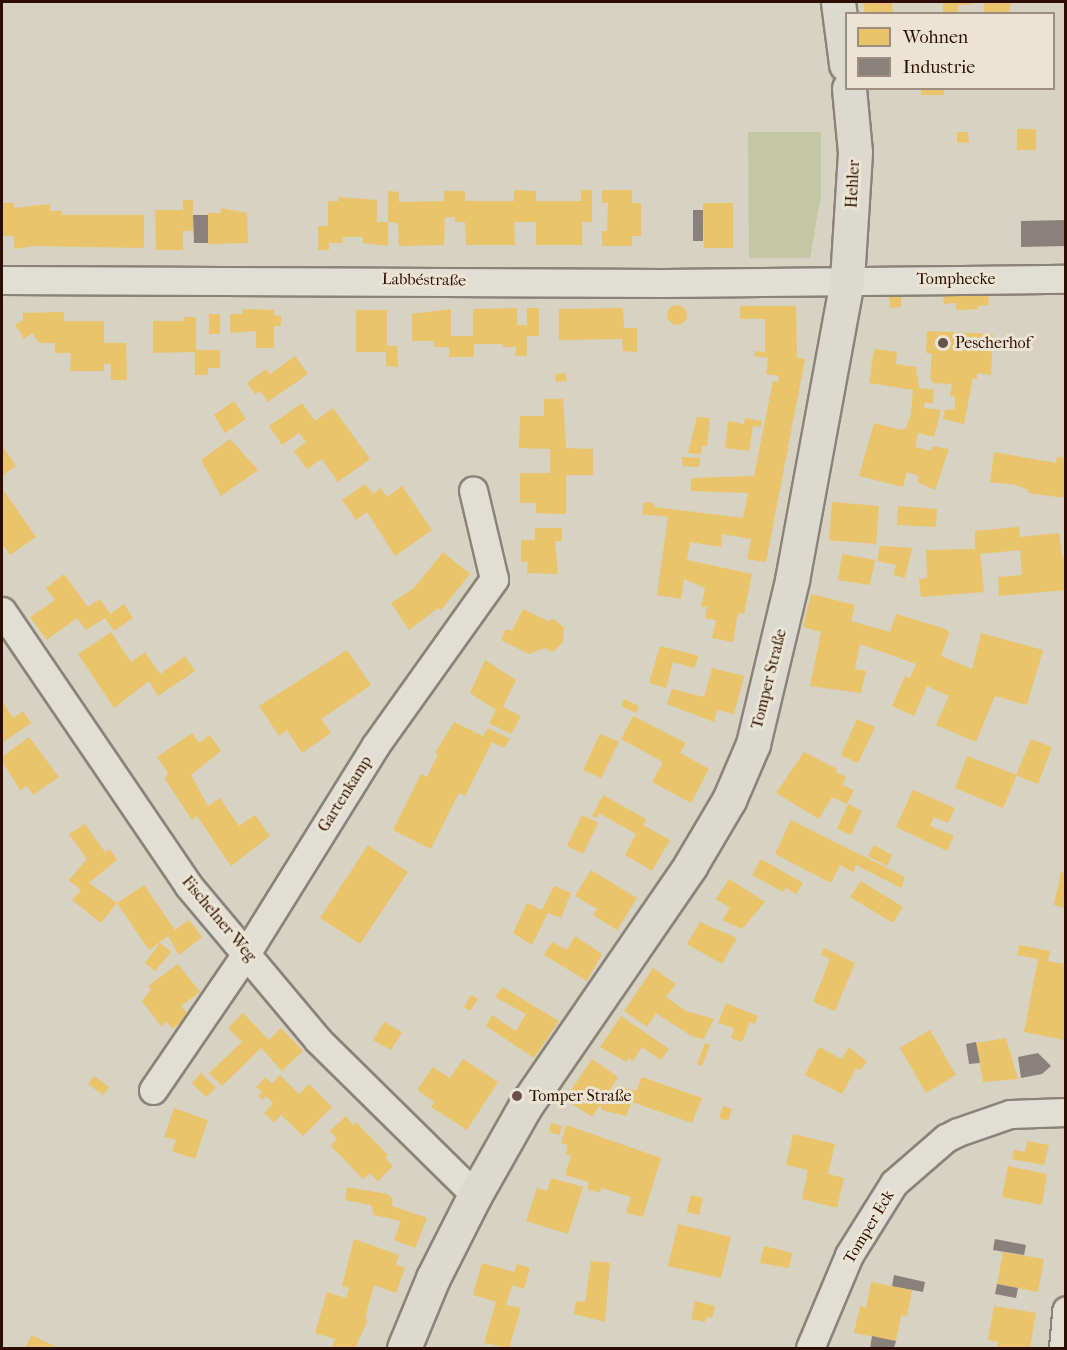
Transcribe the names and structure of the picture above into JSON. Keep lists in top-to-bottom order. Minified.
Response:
{"streets":{"main road":["Hehler","Tomper Straße"],"street":["Tomphecke","Labbéstraße","Gartenkamp","Fischelner Weg","Tomper Eck"]},"crossings":[["Hehler","Tomphecke"],["Hehler","Labbéstraße"],["Hehler","Tomper Straße"],["Tomphecke","Labbéstraße"],["Tomphecke","Tomper Straße"],["Labbéstraße","Tomper Straße"],["Tomper Straße","Fischelner Weg"],["Gartenkamp","Fischelner Weg"]],"places":["Pescherhof","Tomper Straße"],"legend":["Wohnen","Industrie"]}
